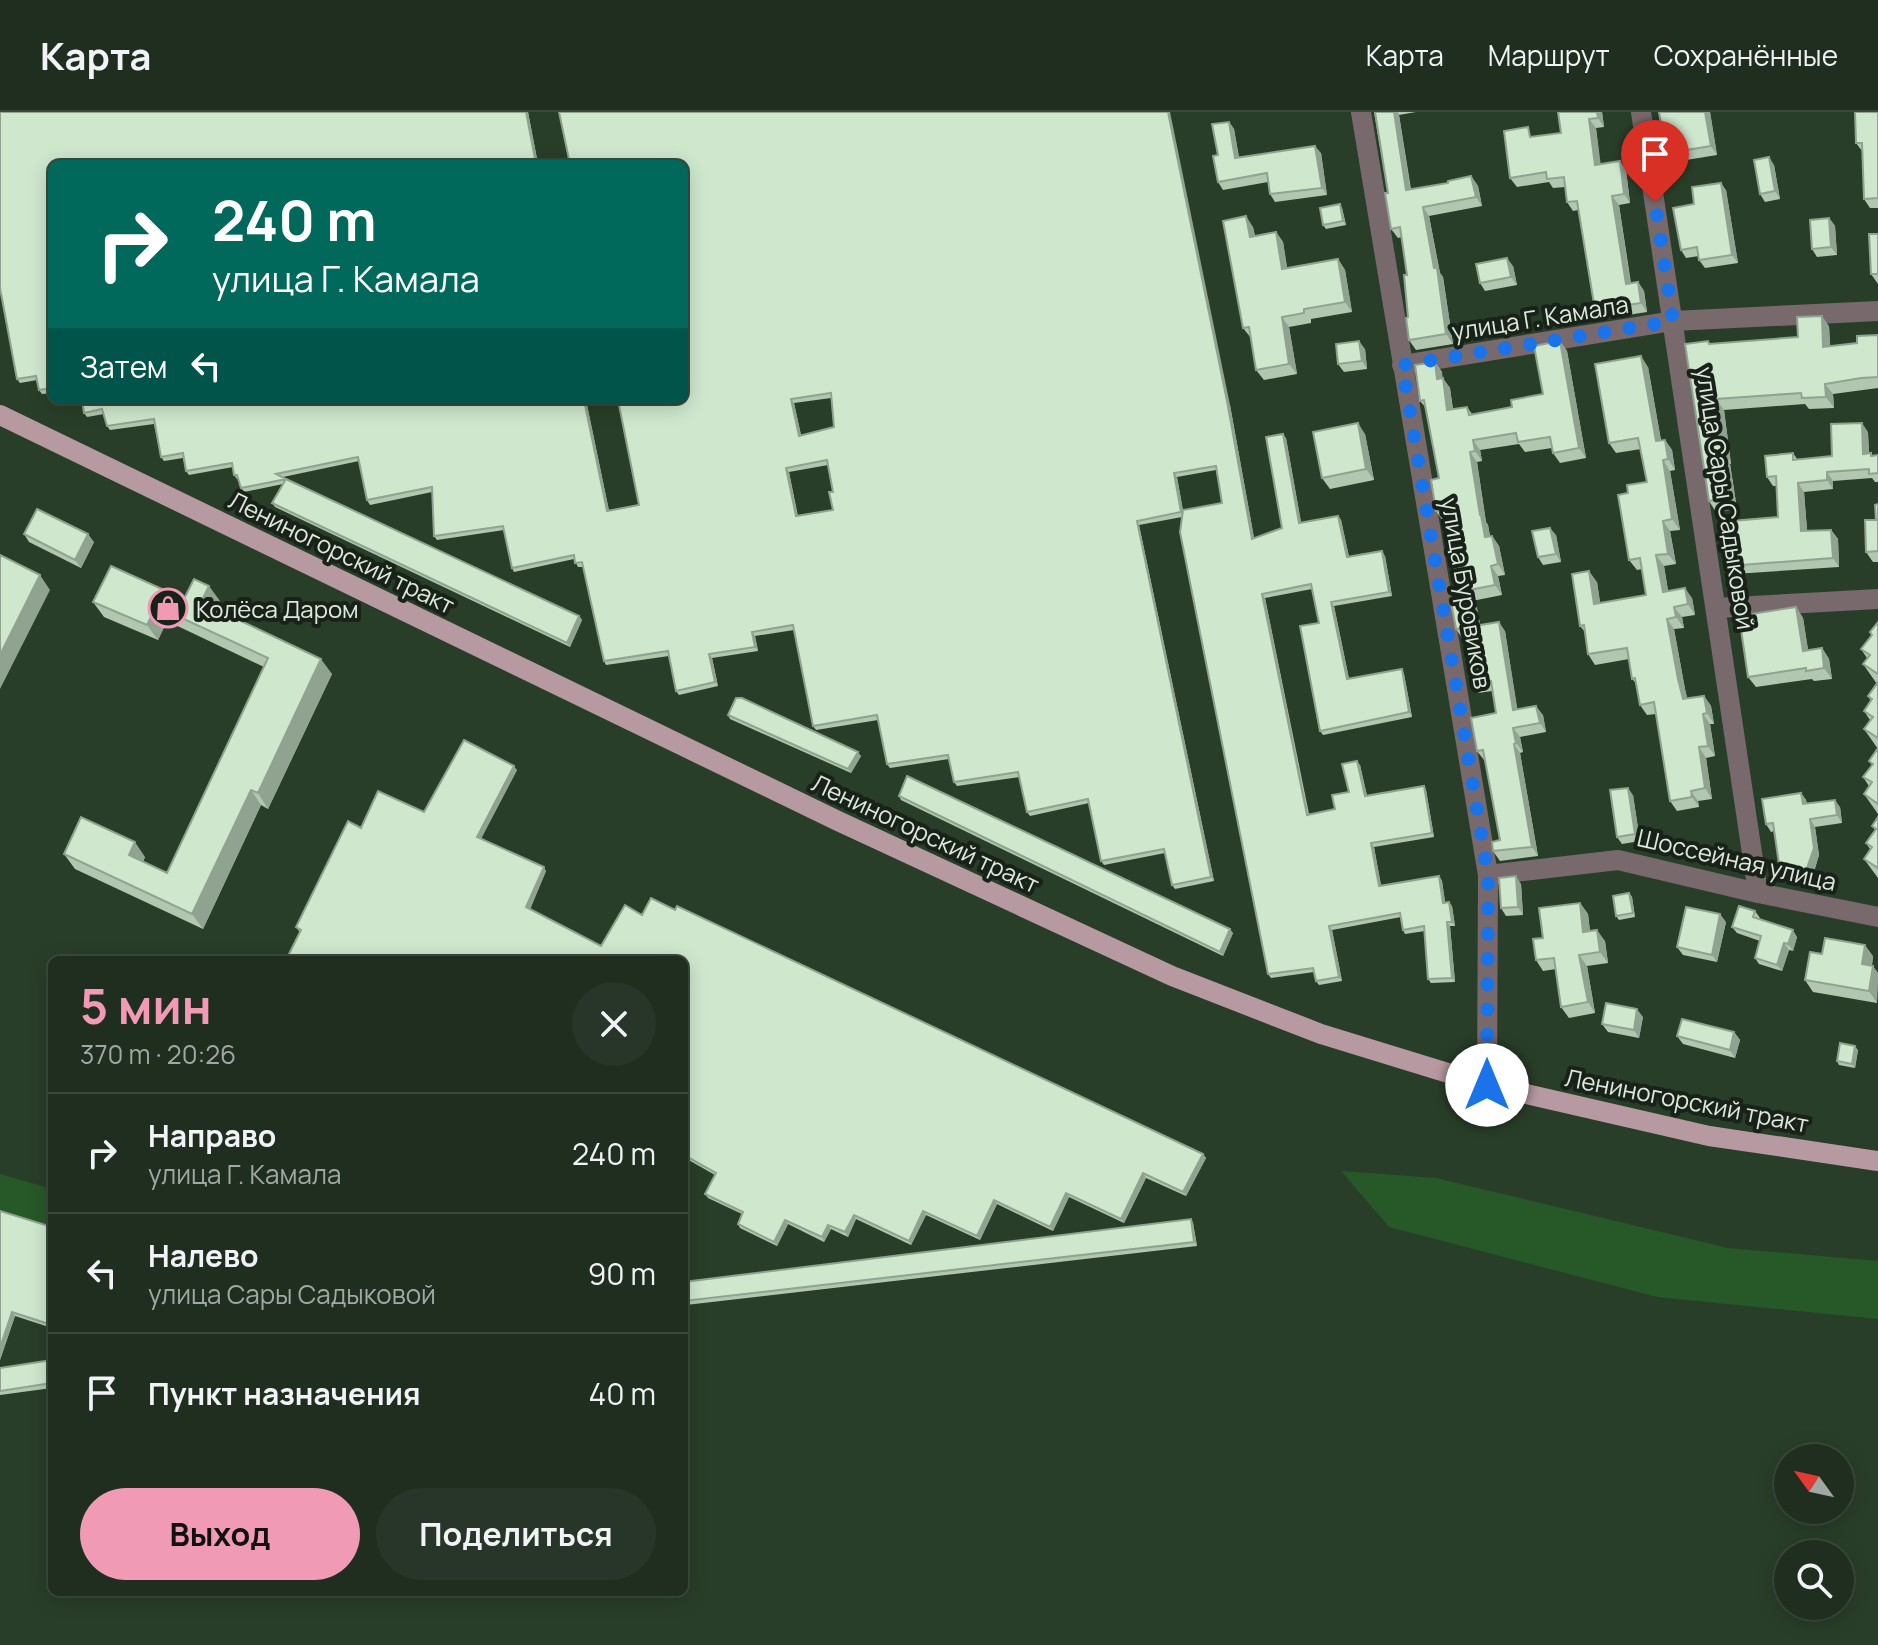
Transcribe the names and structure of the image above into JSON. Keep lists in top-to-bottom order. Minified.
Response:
{"streets":{"main road":["Лениногорский тракт"],"street":["улица Г. Камала","улица Сары Садыковой","улица Буровиков","Шоссейная улица"]},"crossings":[["улица Г. Камала","улица Сары Садыковой"],["улица Г. Камала","улица Буровиков"],["улица Сары Садыковой","Шоссейная улица"],["Лениногорский тракт","улица Буровиков"],["улица Буровиков","Шоссейная улица"]],"places":{"shop":["Колёса Даром"]},"north":"top left","page":{"header":"Карта","nav":["Карта","Маршрут","Сохранённые"],"turn":["240 m","улица Г. Камала"],"then":"Затем","heading":["5 мин","370 m · 20:26"],"list":[{"name":"Направо","note":"улица Г. Камала","value":"240 m"},{"name":"Налево","note":"улица Сары Садыковой","value":"90 m"},{"name":"Пункт назначения","value":"40 m"}],"buttons":["Выход","Поделиться"]}}
